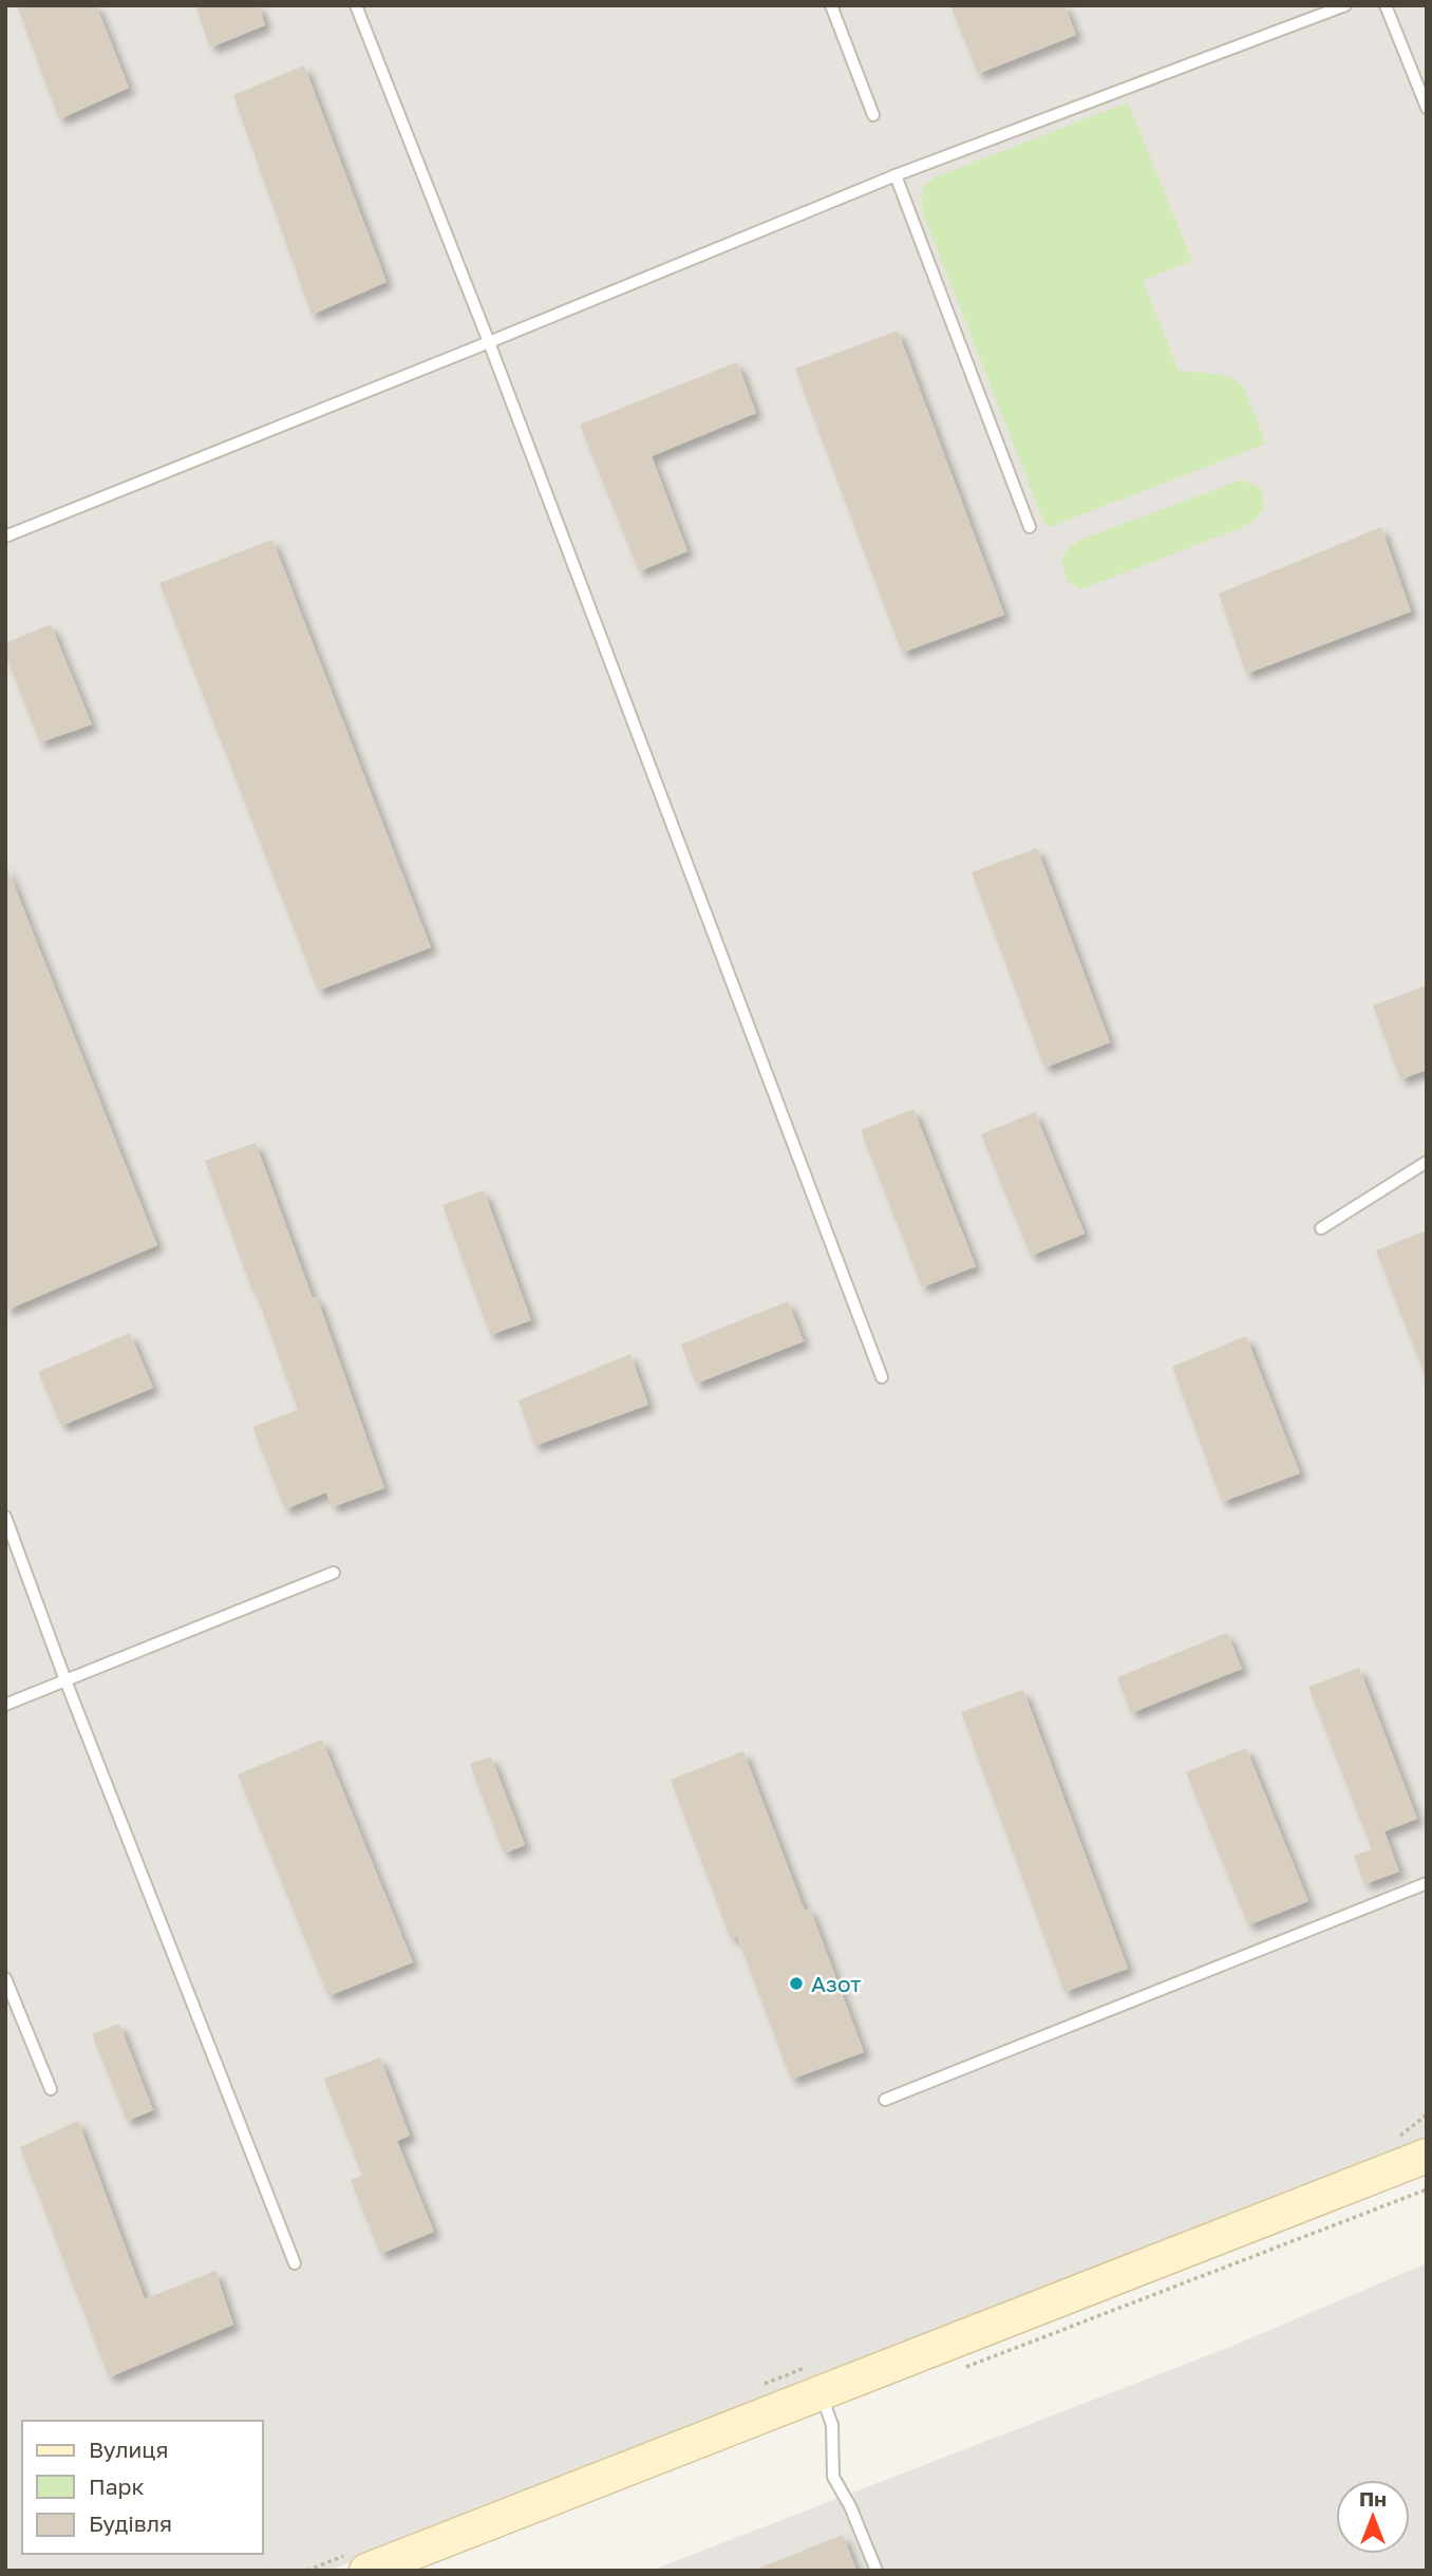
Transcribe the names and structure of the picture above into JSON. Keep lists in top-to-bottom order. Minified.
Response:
{"places":["Азот"],"legend":["Вулиця","Парк","Будівля"],"north":"top"}
